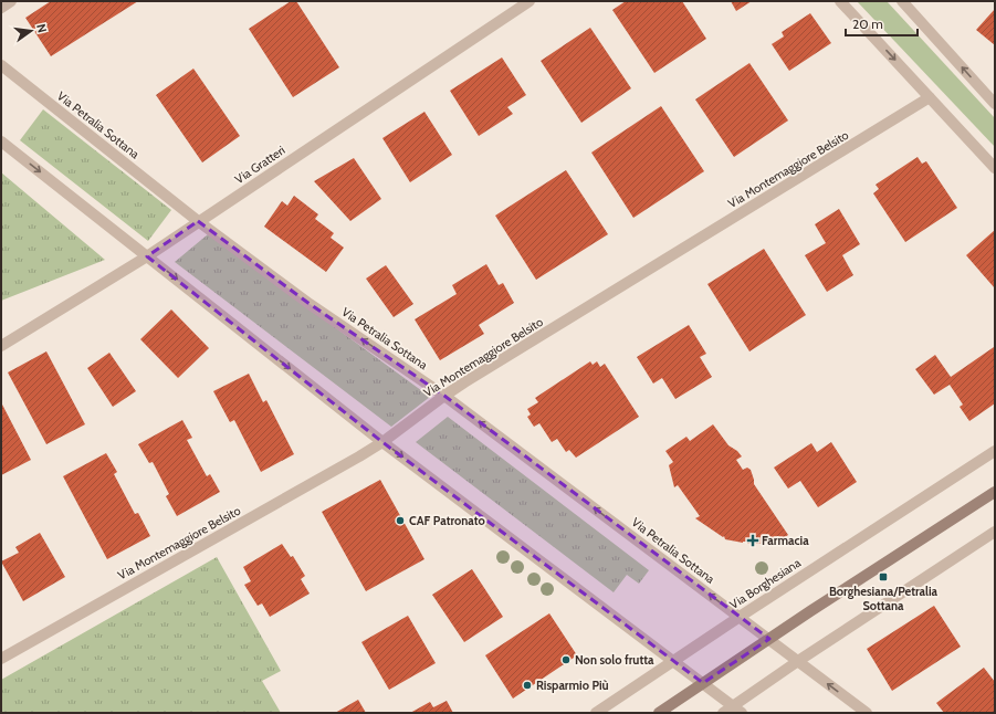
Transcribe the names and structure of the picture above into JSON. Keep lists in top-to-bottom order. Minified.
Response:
{"streets":{"street":["Via Petralia Sottana","Via Gratteri","Via Montemaggiore Belsito","Via Borghesiana"]},"crossings":[["Via Petralia Sottana","Via Gratteri"],["Via Petralia Sottana","Via Montemaggiore Belsito"],["Via Petralia Sottana","Via Borghesiana"]],"places":{"other":["CAF Patronato","Non solo frutta","Risparmio Più"],"health":["Farmacia"],"transit":["Borghesiana/Petralia Sottana"]},"scale_bar":"20 m","north":"right"}
